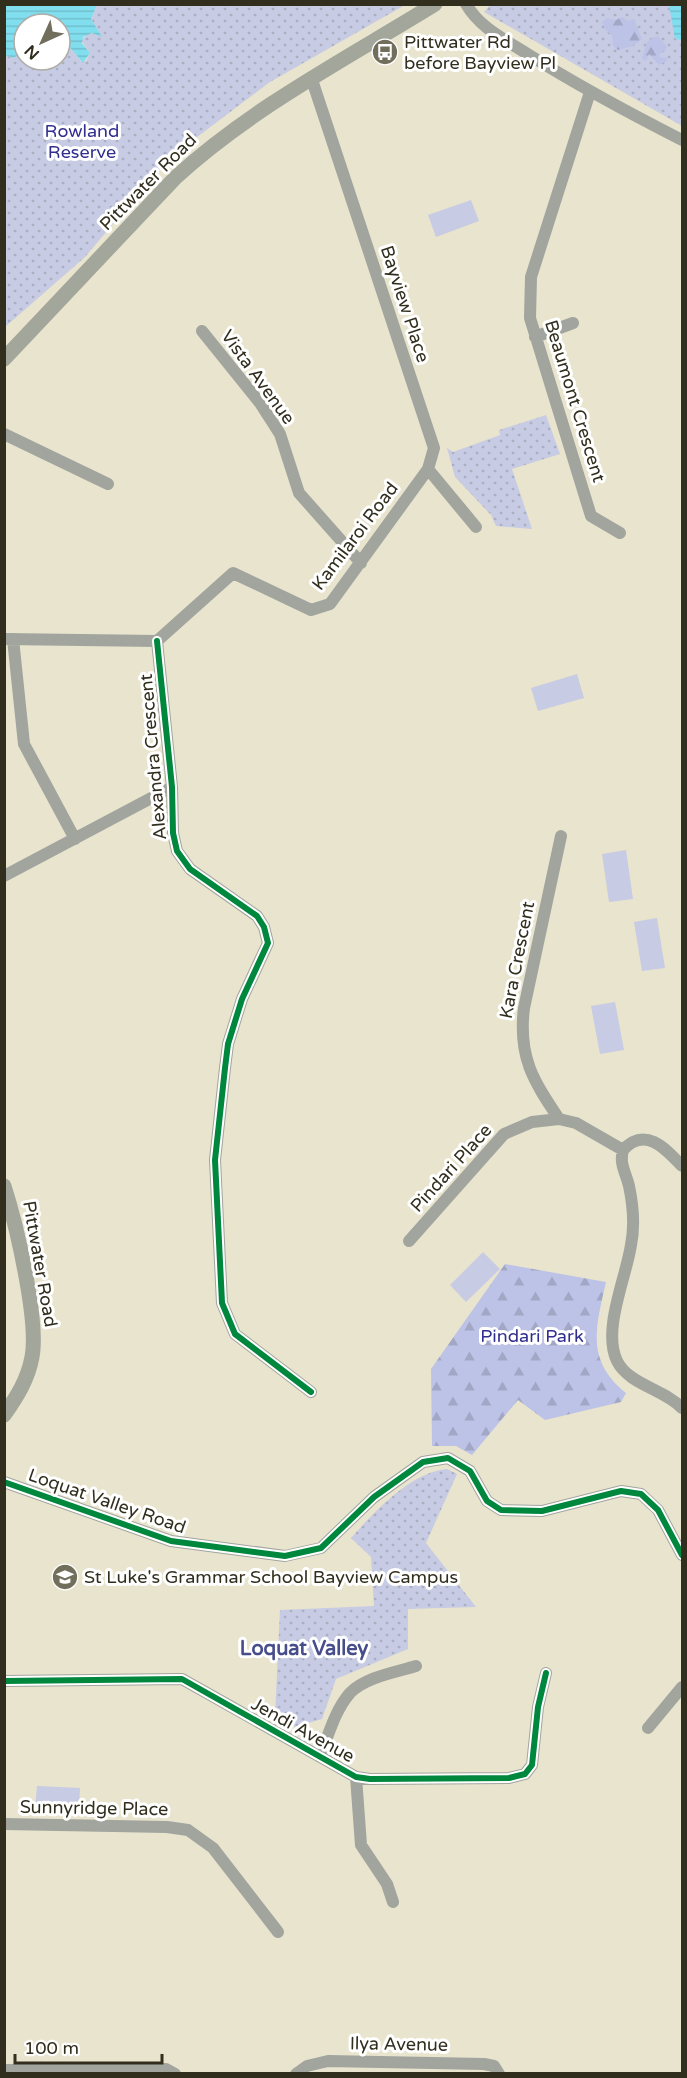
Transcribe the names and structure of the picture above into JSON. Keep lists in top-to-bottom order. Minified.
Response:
{"streets":{"main road":["Pittwater Road"],"street":["Bayview Place","Vista Avenue","Beaumont Crescent","Kamilaroi Road","Alexandra Crescent","Kara Crescent","Pindari Place","Loquat Valley Road","Jendi Avenue","Sunnyridge Place","Ilya Avenue"]},"crossings":[["Pittwater Road","Bayview Place"],["Bayview Place","Kamilaroi Road"],["Vista Avenue","Kamilaroi Road"],["Kamilaroi Road","Alexandra Crescent"],["Kara Crescent","Pindari Place"]],"districts":["Loquat Valley"],"parks":["Rowland Reserve","Pindari Park"],"places":{"bus stop":["Pittwater Rd before Bayview Pl"],"school or university":["St Luke's Grammar School Bayview Campus"]},"scale_bar":"100 m","north":"bottom left"}
